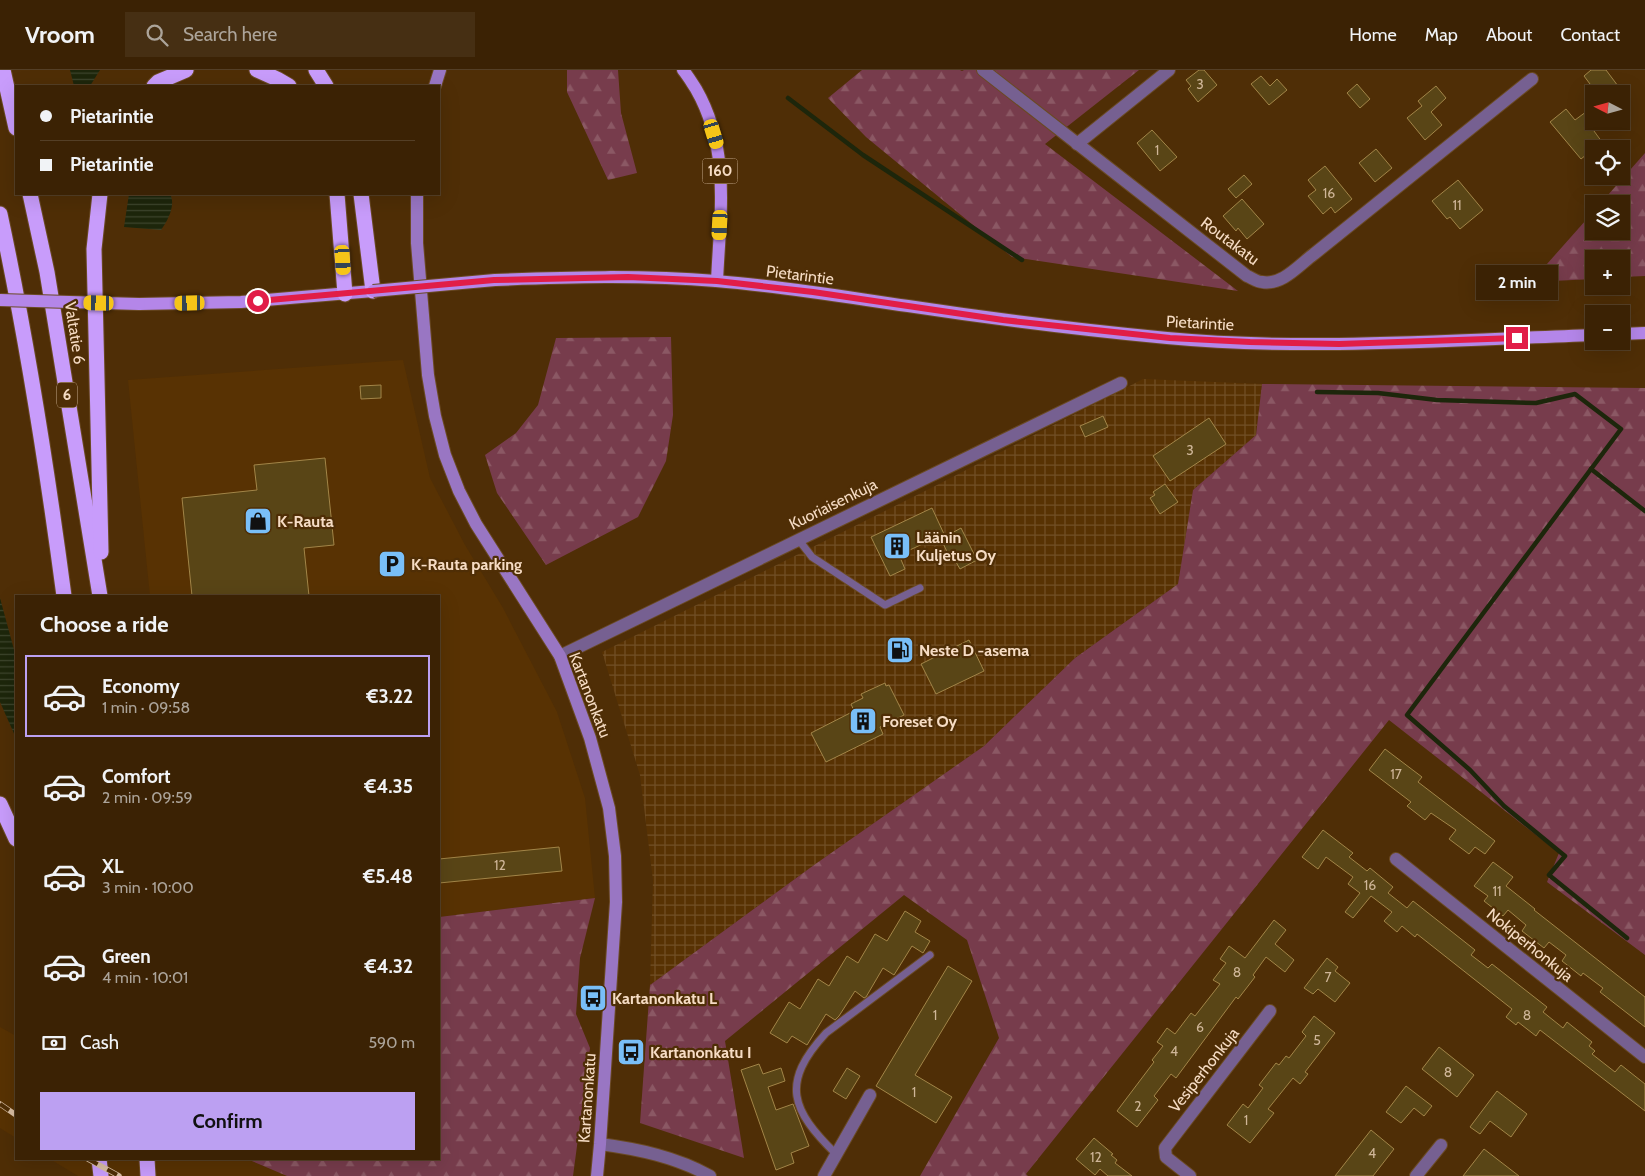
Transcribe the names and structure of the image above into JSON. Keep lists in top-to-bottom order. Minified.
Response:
{"streets":{"highway":["Valtatie 6","6"],"main road":["160","Pietarintie","Kartanonkatu"],"street":["Routakatu","Kuoriaisenkuja","Nokiperhonkuja","Vesiperhonkuja"]},"crossings":[["160","Pietarintie"],["Kuoriaisenkuja","Kartanonkatu"]],"places":{"shop":["K-Rauta"],"building":["Läänin Kuljetus Oy","Foreset Oy"],"parking":["K-Rauta parking"],"fuel station":["Neste D -asema"],"bus stop":["Kartanonkatu L","Kartanonkatu I"]},"house_numbers":["3","1","16","11","3","17","12","16","11","8","7","1","8","6","5","4","8","1","2","1","4","12"],"north":"left","page":{"header":"Vroom","search":"Search here","nav":["Home","Map","About","Contact"],"map_buttons":["+","−"],"banner":["Pietarintie","Pietarintie"],"bubble":"2 min","heading":"Choose a ride","list":[{"name":"Economy","note":"1 min · 09:58","value":"€3.22"},{"name":"Comfort","note":"2 min · 09:59","value":"€4.35"},{"name":"XL","note":"3 min · 10:00","value":"€5.48"},{"name":"Green","note":"4 min · 10:01","value":"€4.32"}],"pay":["Cash","590 m"],"buttons":"Confirm"}}
